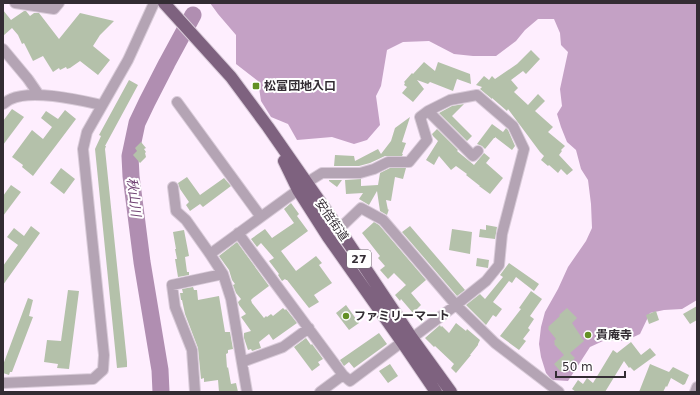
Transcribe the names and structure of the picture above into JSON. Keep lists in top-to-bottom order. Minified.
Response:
{"streets":{"main road":["安倍街道","27"]},"water":["秋山川"],"places":{"transit":["松富団地入口"],"other":["ファミリーマート","貴庵寺"]},"scale_bar":"50 m"}
